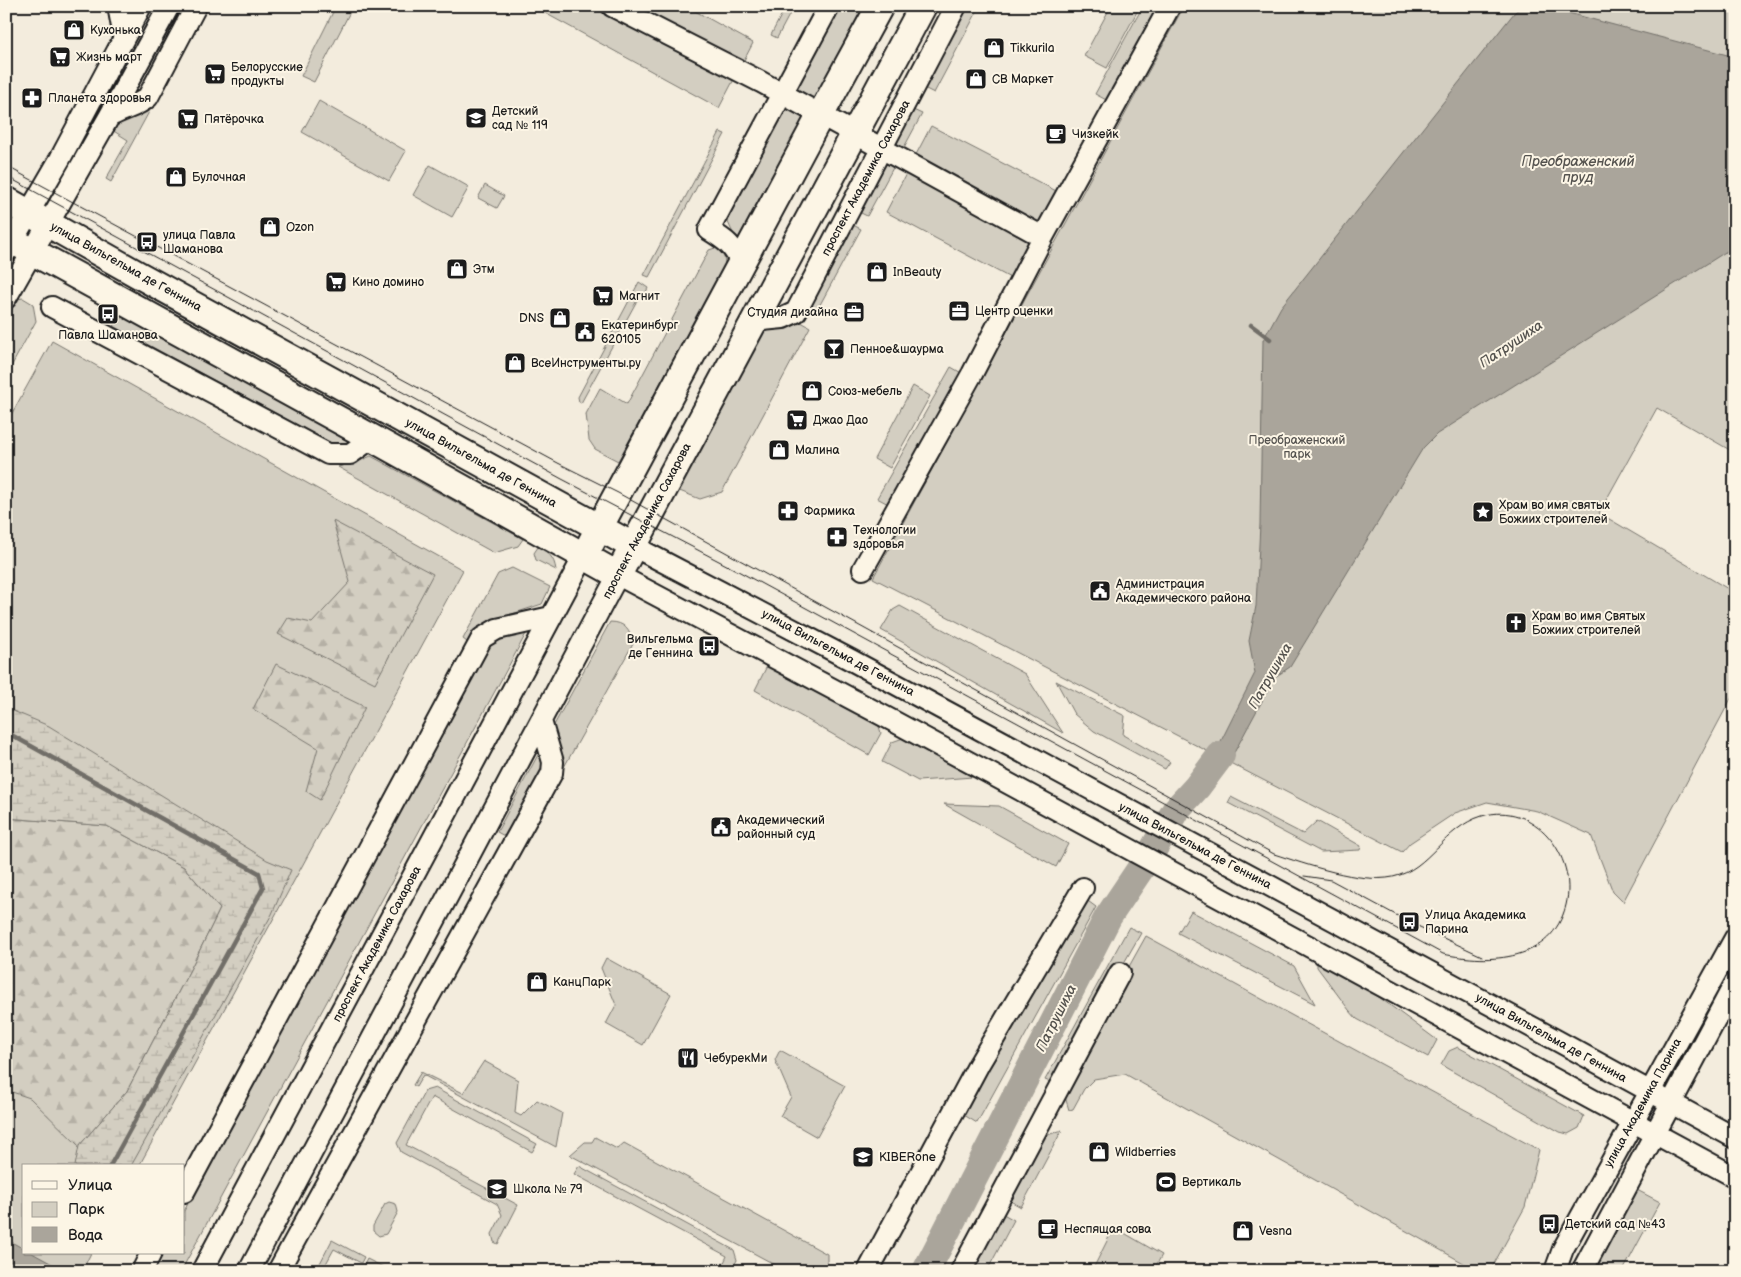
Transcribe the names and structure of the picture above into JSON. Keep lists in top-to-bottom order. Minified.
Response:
{"streets":{"main road":["проспект Академика Сахарова","улица Вильгельма де Геннина"],"street":["улица Академика Парина"]},"crossings":[["проспект Академика Сахарова","улица Вильгельма де Геннина"],["улица Вильгельма де Геннина","улица Академика Парина"]],"water":["Преображенский пруд","Патрушиха"],"parks":["Преображенский парк"],"places":{"shop":["Кухонька","Tikkurila","СВ Маркет","Булочная","Ozon","Этм","InBeauty","DNS","ВсеИнструменты.ру","Союз-мебель","Малина","КанцПарк","Wildberries","Vesna"],"supermarket":["Жизнь март","Белорусские продукты","Пятёрочка","Кино домино","Магнит","Джао Дао"],"pharmacy":["Планета здоровья","Фармика","Технологии здоровья"],"school or university":["Детский сад № 119","KIBERone","Школа № 79"],"cafe":["Чизкейк","Неспящая сова"],"bus stop":["улица Павла Шаманова","Павла Шаманова","Вильгельма де Геннина","Улица Академика Парина","Детский сад №43"],"office":["Центр оценки","Студия дизайна"],"public building":["Екатеринбург 620105","Администрация Академического района","Академический районный суд"],"bar":["Пенное&шаурма"],"place":["Храм во имя святых Божиих строителей"],"church":["Храм во имя Святых Божиих строителей"],"restaurant":["ЧебурекМи"],"sports":["Вертикаль"]},"legend":["Улица","Парк","Вода"]}
